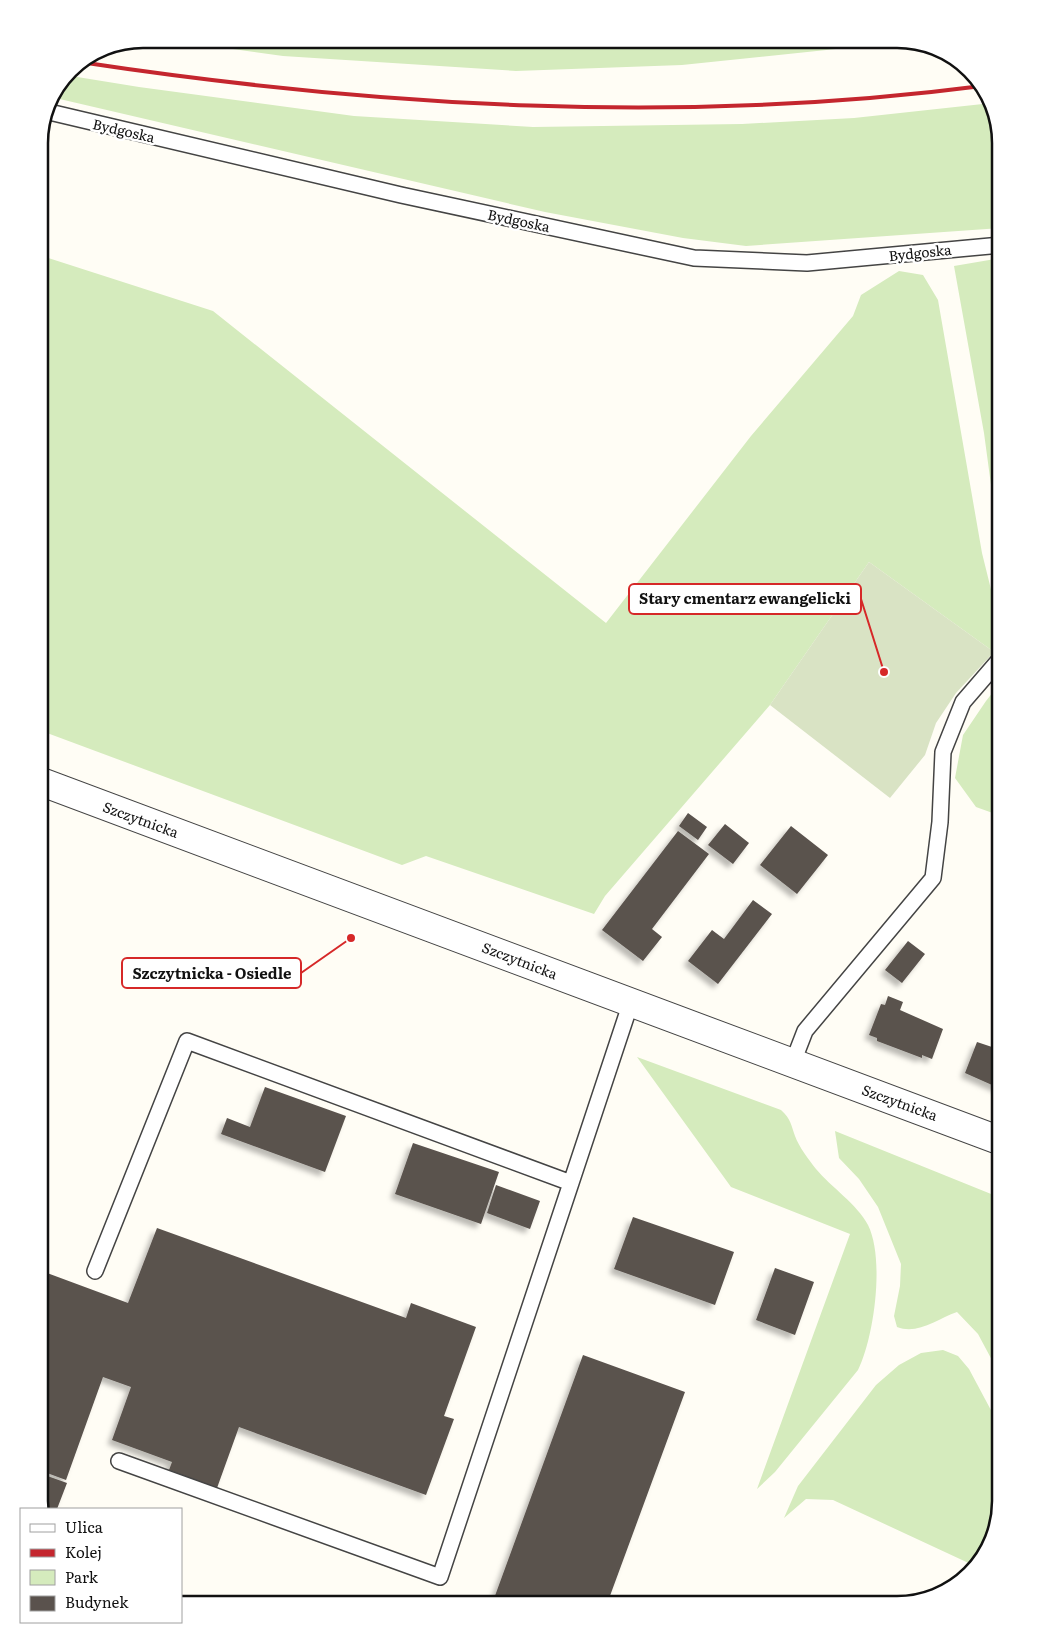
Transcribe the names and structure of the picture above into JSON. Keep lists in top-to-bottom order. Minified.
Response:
{"streets":{"street":["Szczytnicka"],"lane":["Bydgoska"]},"places":["Stary cmentarz ewangelicki","Szczytnicka - Osiedle"],"legend":["Ulica","Kolej","Park","Budynek"]}
